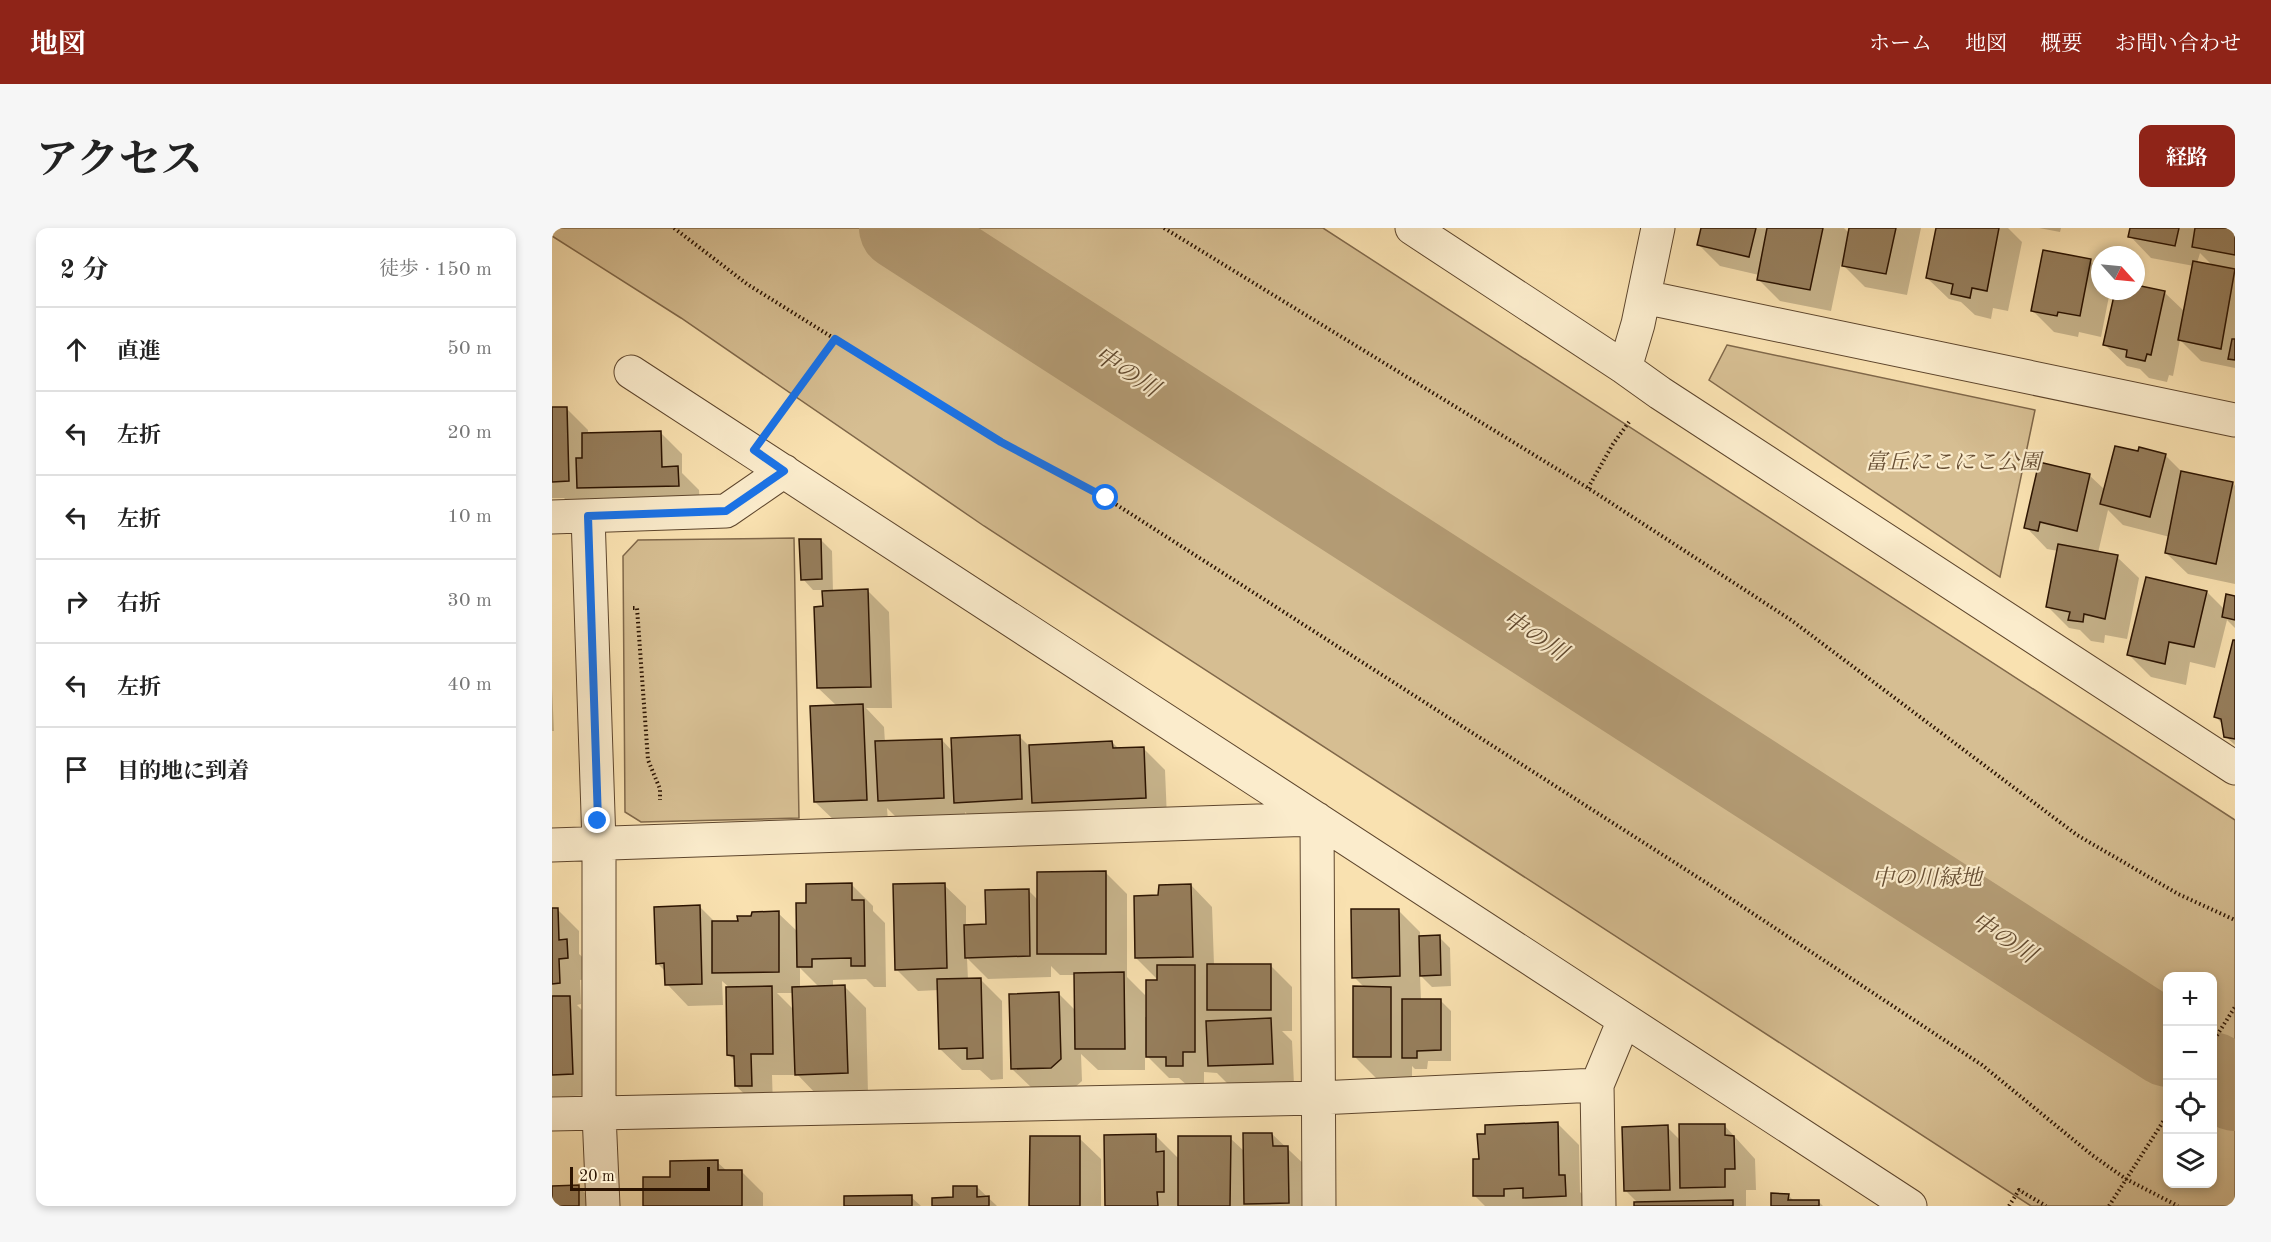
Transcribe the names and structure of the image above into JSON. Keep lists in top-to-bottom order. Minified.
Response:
{"water":["中の川"],"parks":["富丘にこにこ公園","中の川緑地"],"scale_bar":"20 m","north":"bottom right","page":{"header":"地図","nav":["ホーム","地図","概要","お問い合わせ"],"title":"アクセス","buttons":"経路","heading":["2 分","徒歩 · 150 m"],"list":[["直進","50 m"],["左折","20 m"],["左折","10 m"],["右折","30 m"],["左折","40 m"],"目的地に到着"],"map_buttons":["+","−"],"scale":"20 m"}}
